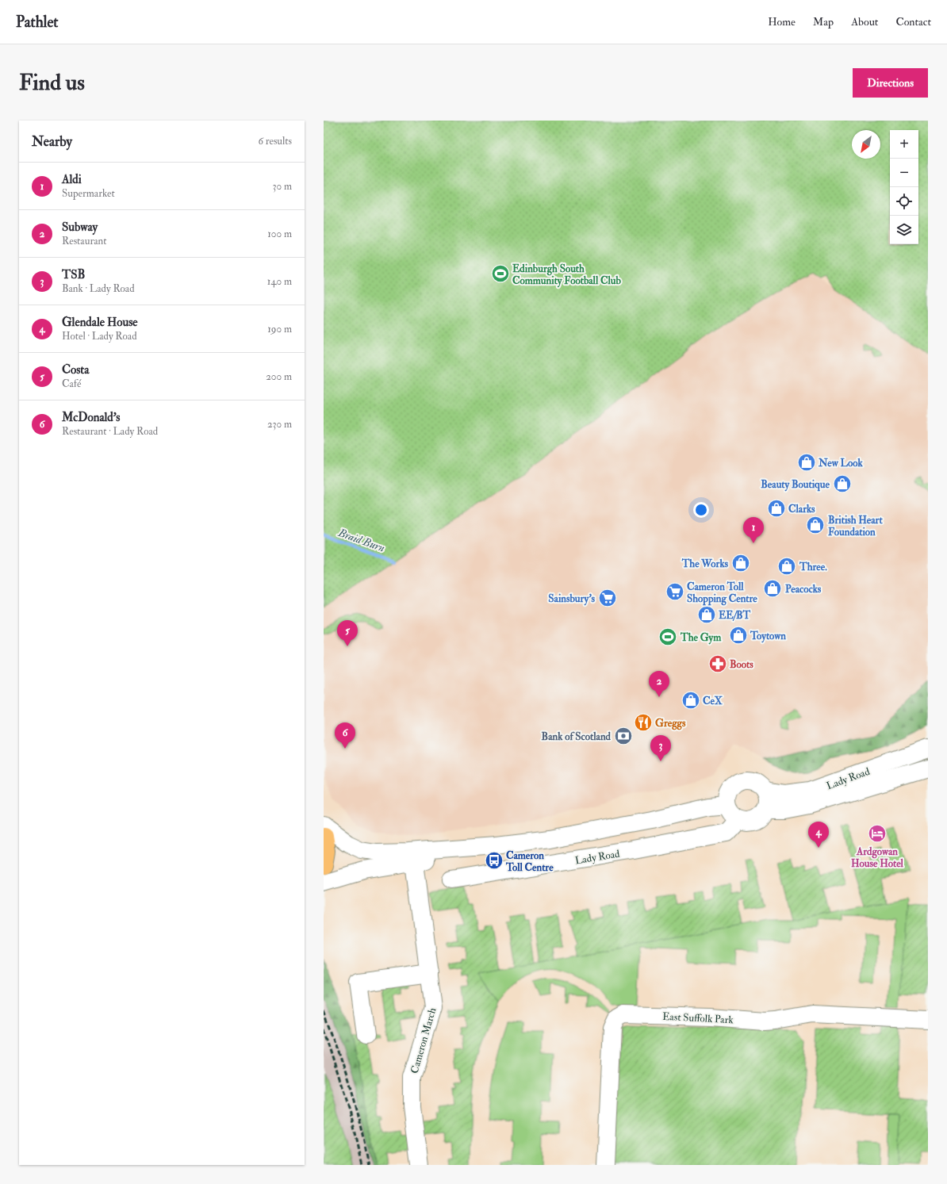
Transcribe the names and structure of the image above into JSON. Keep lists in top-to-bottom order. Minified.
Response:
{"streets":{"street":["Lady Road","East Suffolk Park","Cameron March"]},"water":["Braid Burn"],"places":{"sports":["Edinburgh South Community Football Club","The Gym"],"shop":["New Look","Beauty Boutique","Clarks","British Heart Foundation","The Works","Three.","Peacocks","EE/BT","Toytown","CeX"],"supermarket":["Cameron Toll Shopping Centre","Sainsbury's"],"pharmacy":["Boots"],"restaurant":["Greggs"],"bank":["Bank of Scotland"],"hotel":["Ardgowan House Hotel"],"bus stop":["Cameron Toll Centre"]},"north":"bottom left","page":{"header":"Pathlet","nav":["Home","Map","About","Contact"],"buttons":"Directions","title":"Find us","heading":["Nearby","6 results"],"map_buttons":["+","−"],"list":[{"mark":"1","name":"Aldi","note":"Supermarket","value":"30 m"},{"mark":"2","name":"Subway","note":"Restaurant","value":"100 m"},{"mark":"3","name":"TSB","note":"Bank · Lady Road","value":"140 m"},{"mark":"4","name":"Glendale House","note":"Hotel · Lady Road","value":"190 m"},{"mark":"5","name":"Costa","note":"Café","value":"200 m"},{"mark":"6","name":"McDonald's","note":"Restaurant · Lady Road","value":"230 m"}],"pins":["1","5","2","6","3","4"]}}
